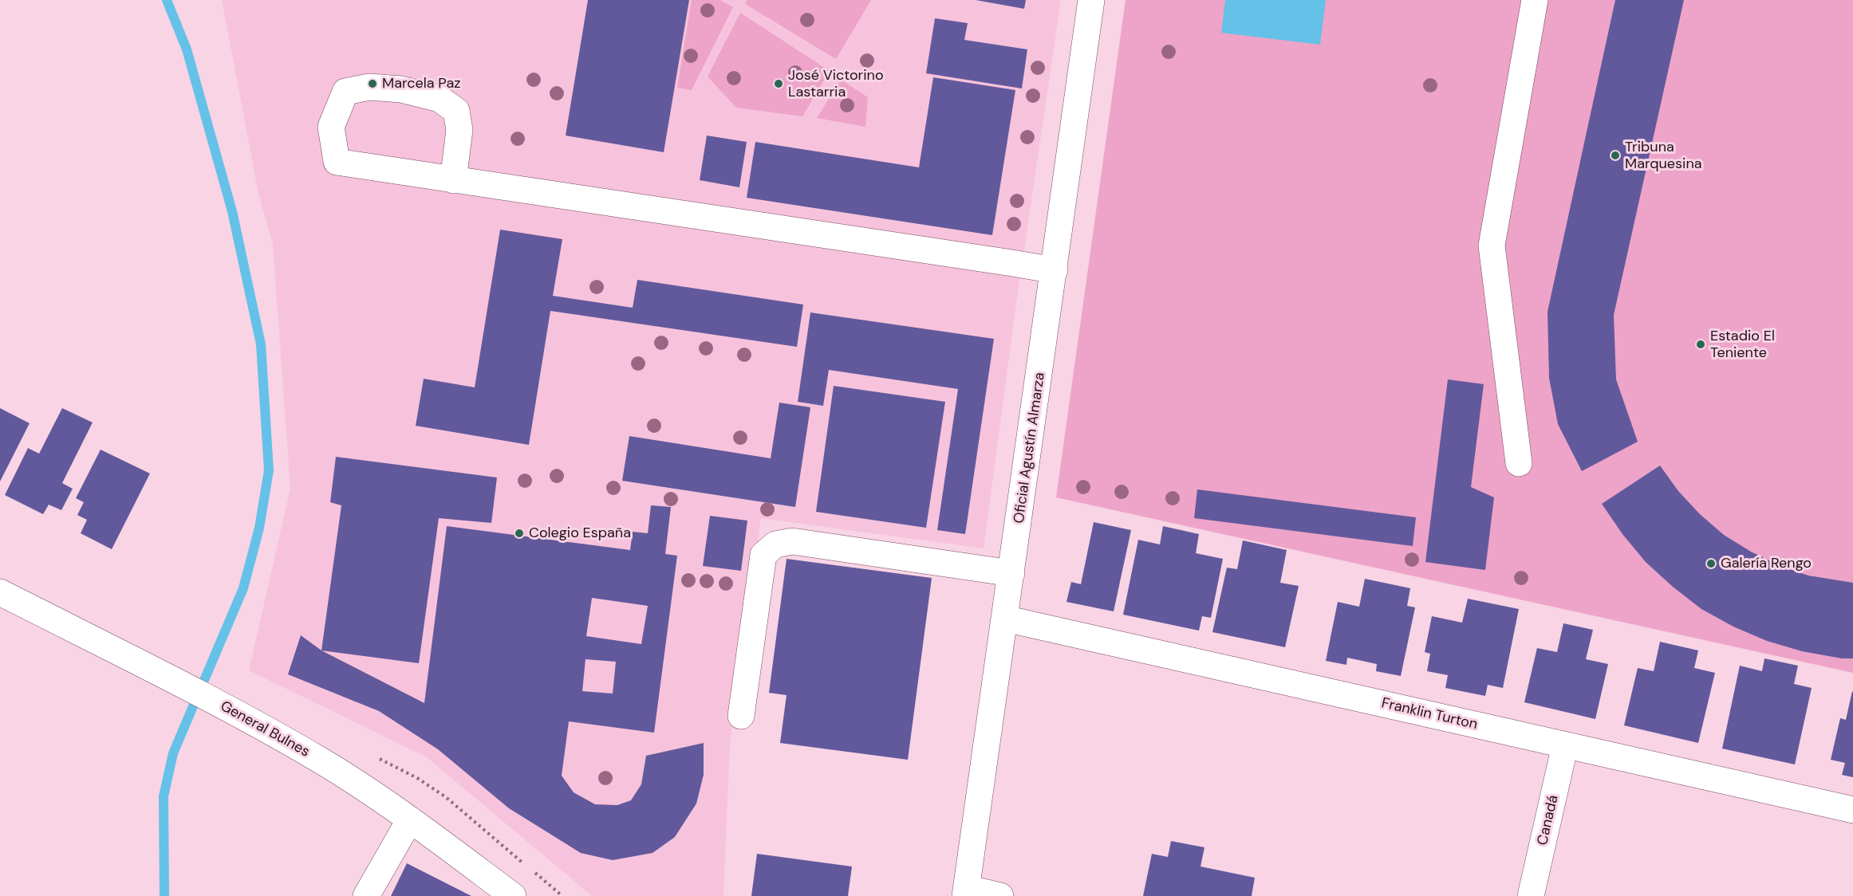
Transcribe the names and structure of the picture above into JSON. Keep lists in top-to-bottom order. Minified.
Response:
{"streets":{"street":["Oficial Agustín Almarza","Franklin Turton","General Bulnes","Canadá"]},"crossings":[["Oficial Agustín Almarza","Franklin Turton"],["Franklin Turton","Canadá"]],"places":["Marcela Paz","José Victorino Lastarria","Tribuna Marquesina","Estadio El Teniente","Colegio España","Galería Rengo"]}
